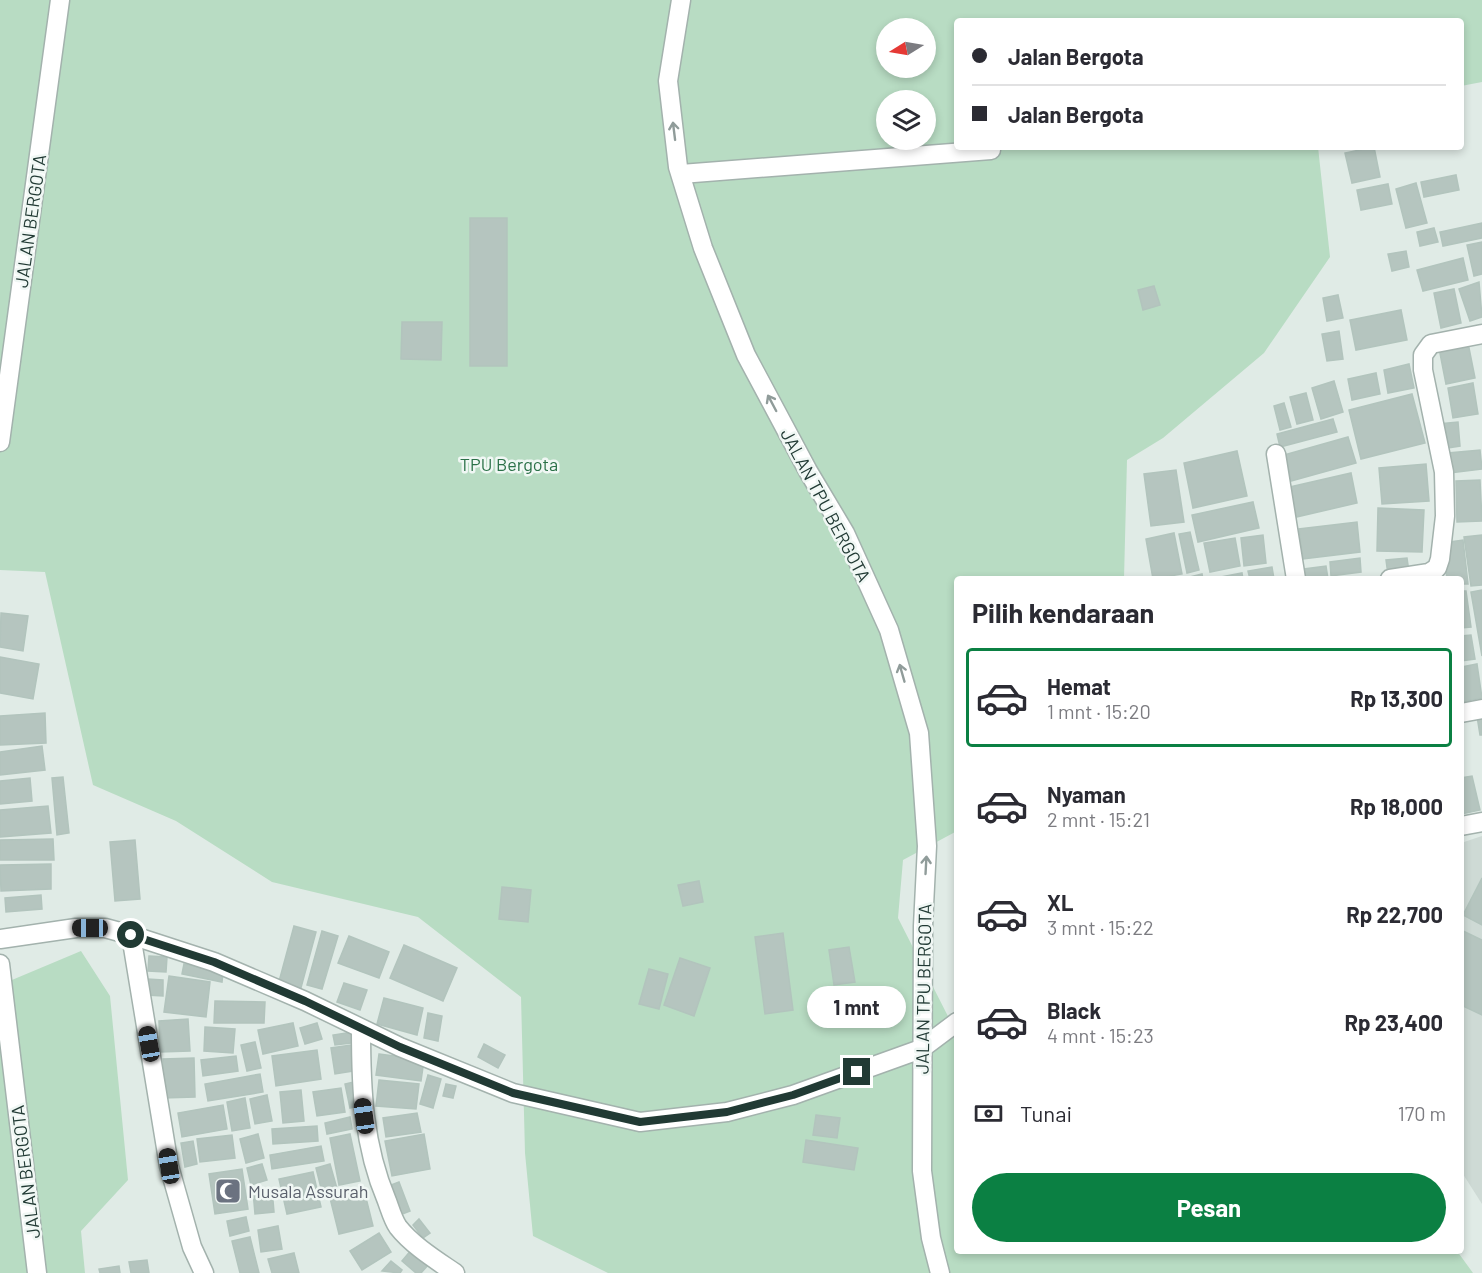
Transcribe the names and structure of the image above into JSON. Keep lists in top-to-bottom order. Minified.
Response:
{"streets":{"street":["JALAN BERGOTA","JALAN TPU BERGOTA"]},"one_way":["JALAN TPU BERGOTA"],"parks":["TPU Bergota"],"places":{"mosque":["Musala Assurah"]},"north":"left","page":{"banner":["Jalan Bergota","Jalan Bergota"],"heading":"Pilih kendaraan","list":[{"name":"Hemat","note":"1 mnt · 15:20","value":"Rp 13,300"},{"name":"Nyaman","note":"2 mnt · 15:21","value":"Rp 18,000"},{"name":"XL","note":"3 mnt · 15:22","value":"Rp 22,700"},{"name":"Black","note":"4 mnt · 15:23","value":"Rp 23,400"}],"bubble":"1 mnt","pay":["Tunai","170 m"],"buttons":"Pesan"}}
